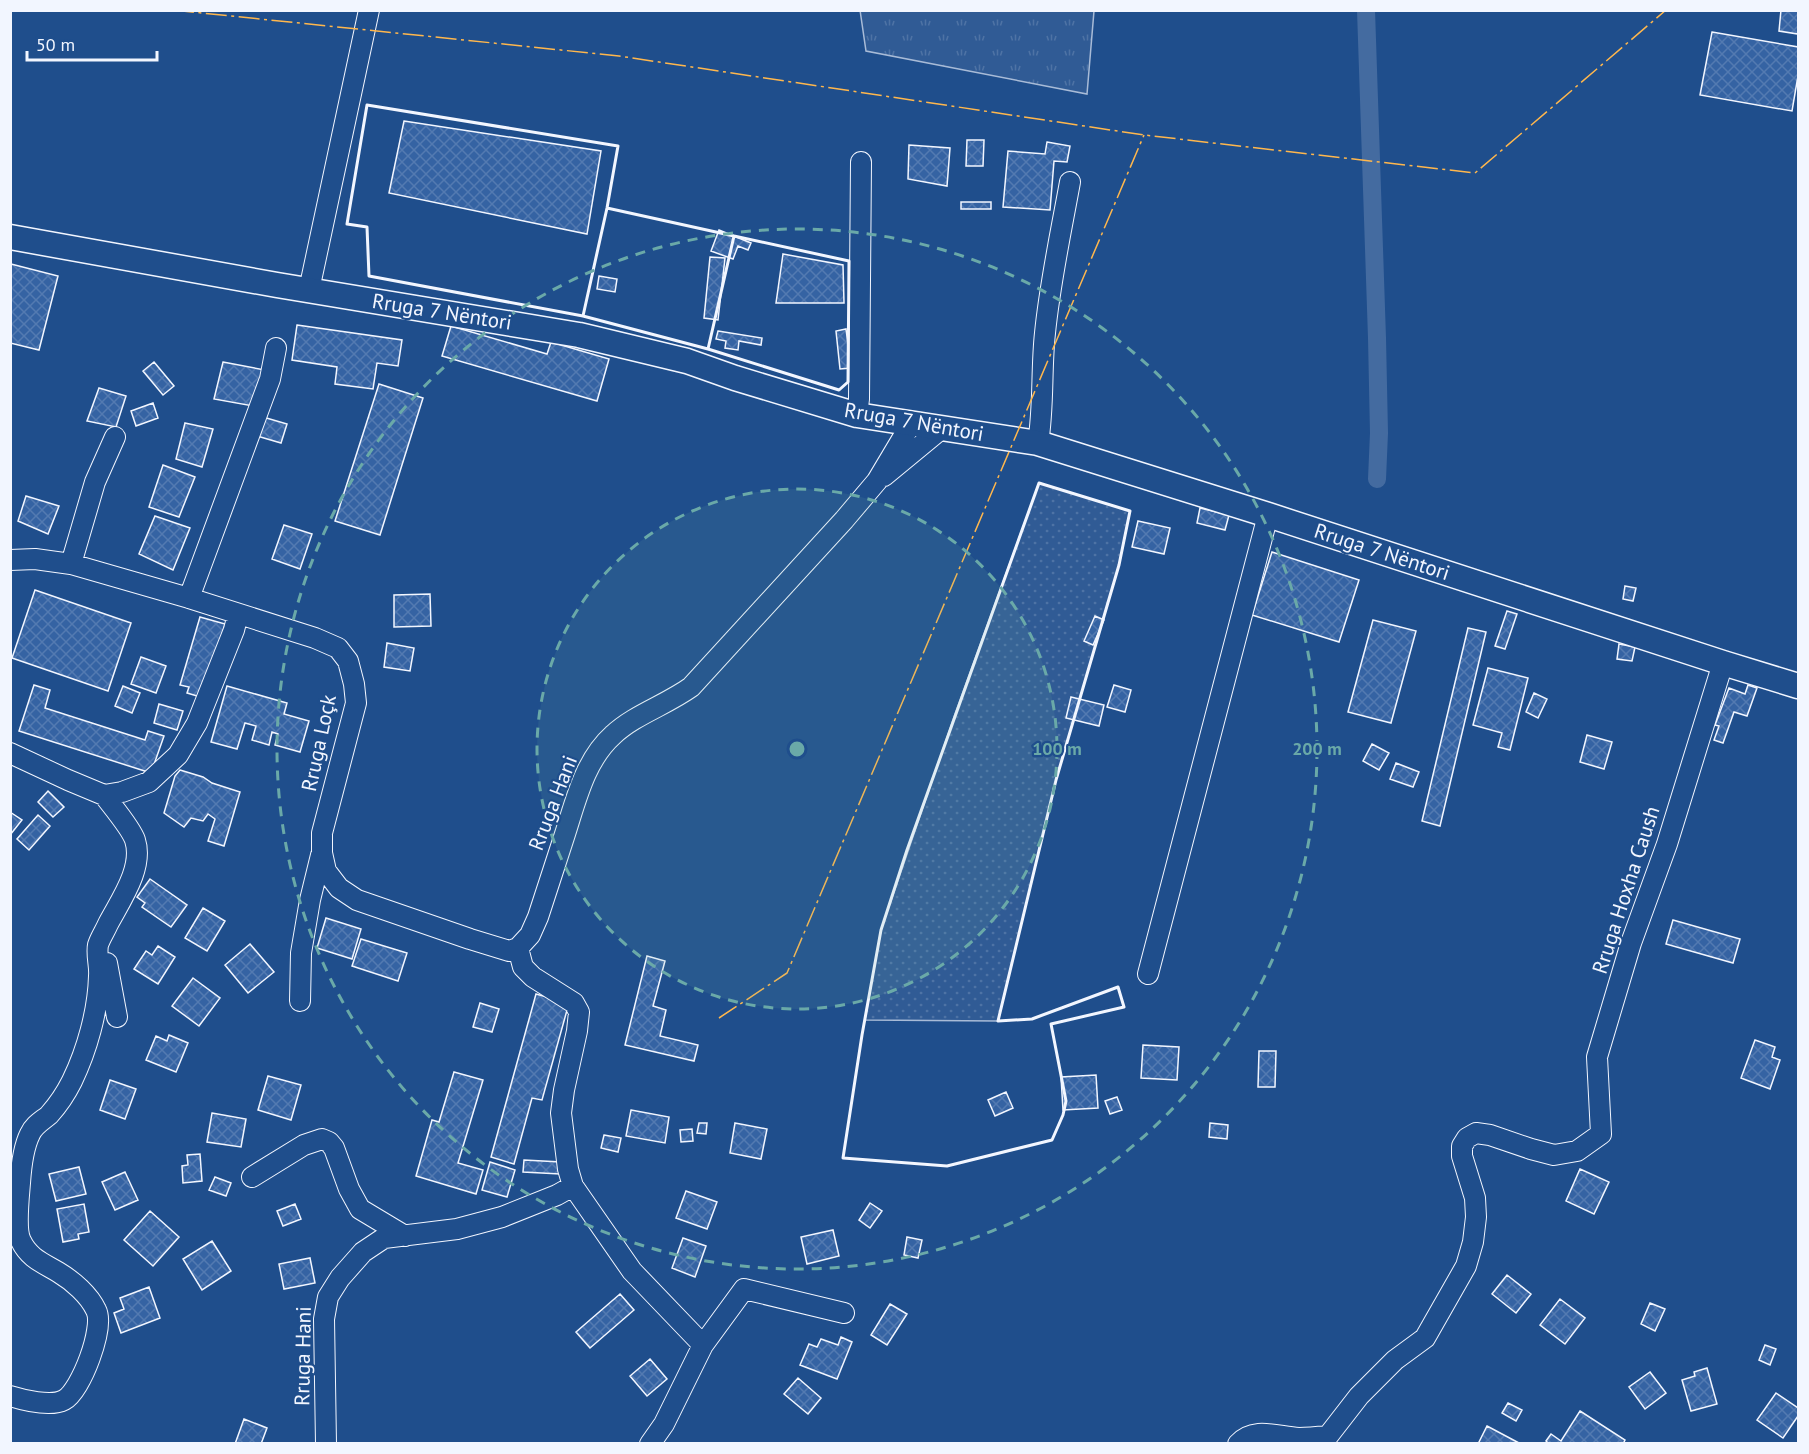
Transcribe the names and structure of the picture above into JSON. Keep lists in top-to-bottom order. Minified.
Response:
{"streets":{"main road":["Rruga 7 Nëntori"],"street":["Rruga Loçk","Rruga Hani","Rruga Hoxha Caush"]},"crossings":[["Rruga 7 Nëntori","Rruga Hani"],["Rruga 7 Nëntori","Rruga Hoxha Caush"],["Rruga Loçk","Rruga Hani"]],"scale_bar":"50 m","rings":["100 m","200 m"]}
